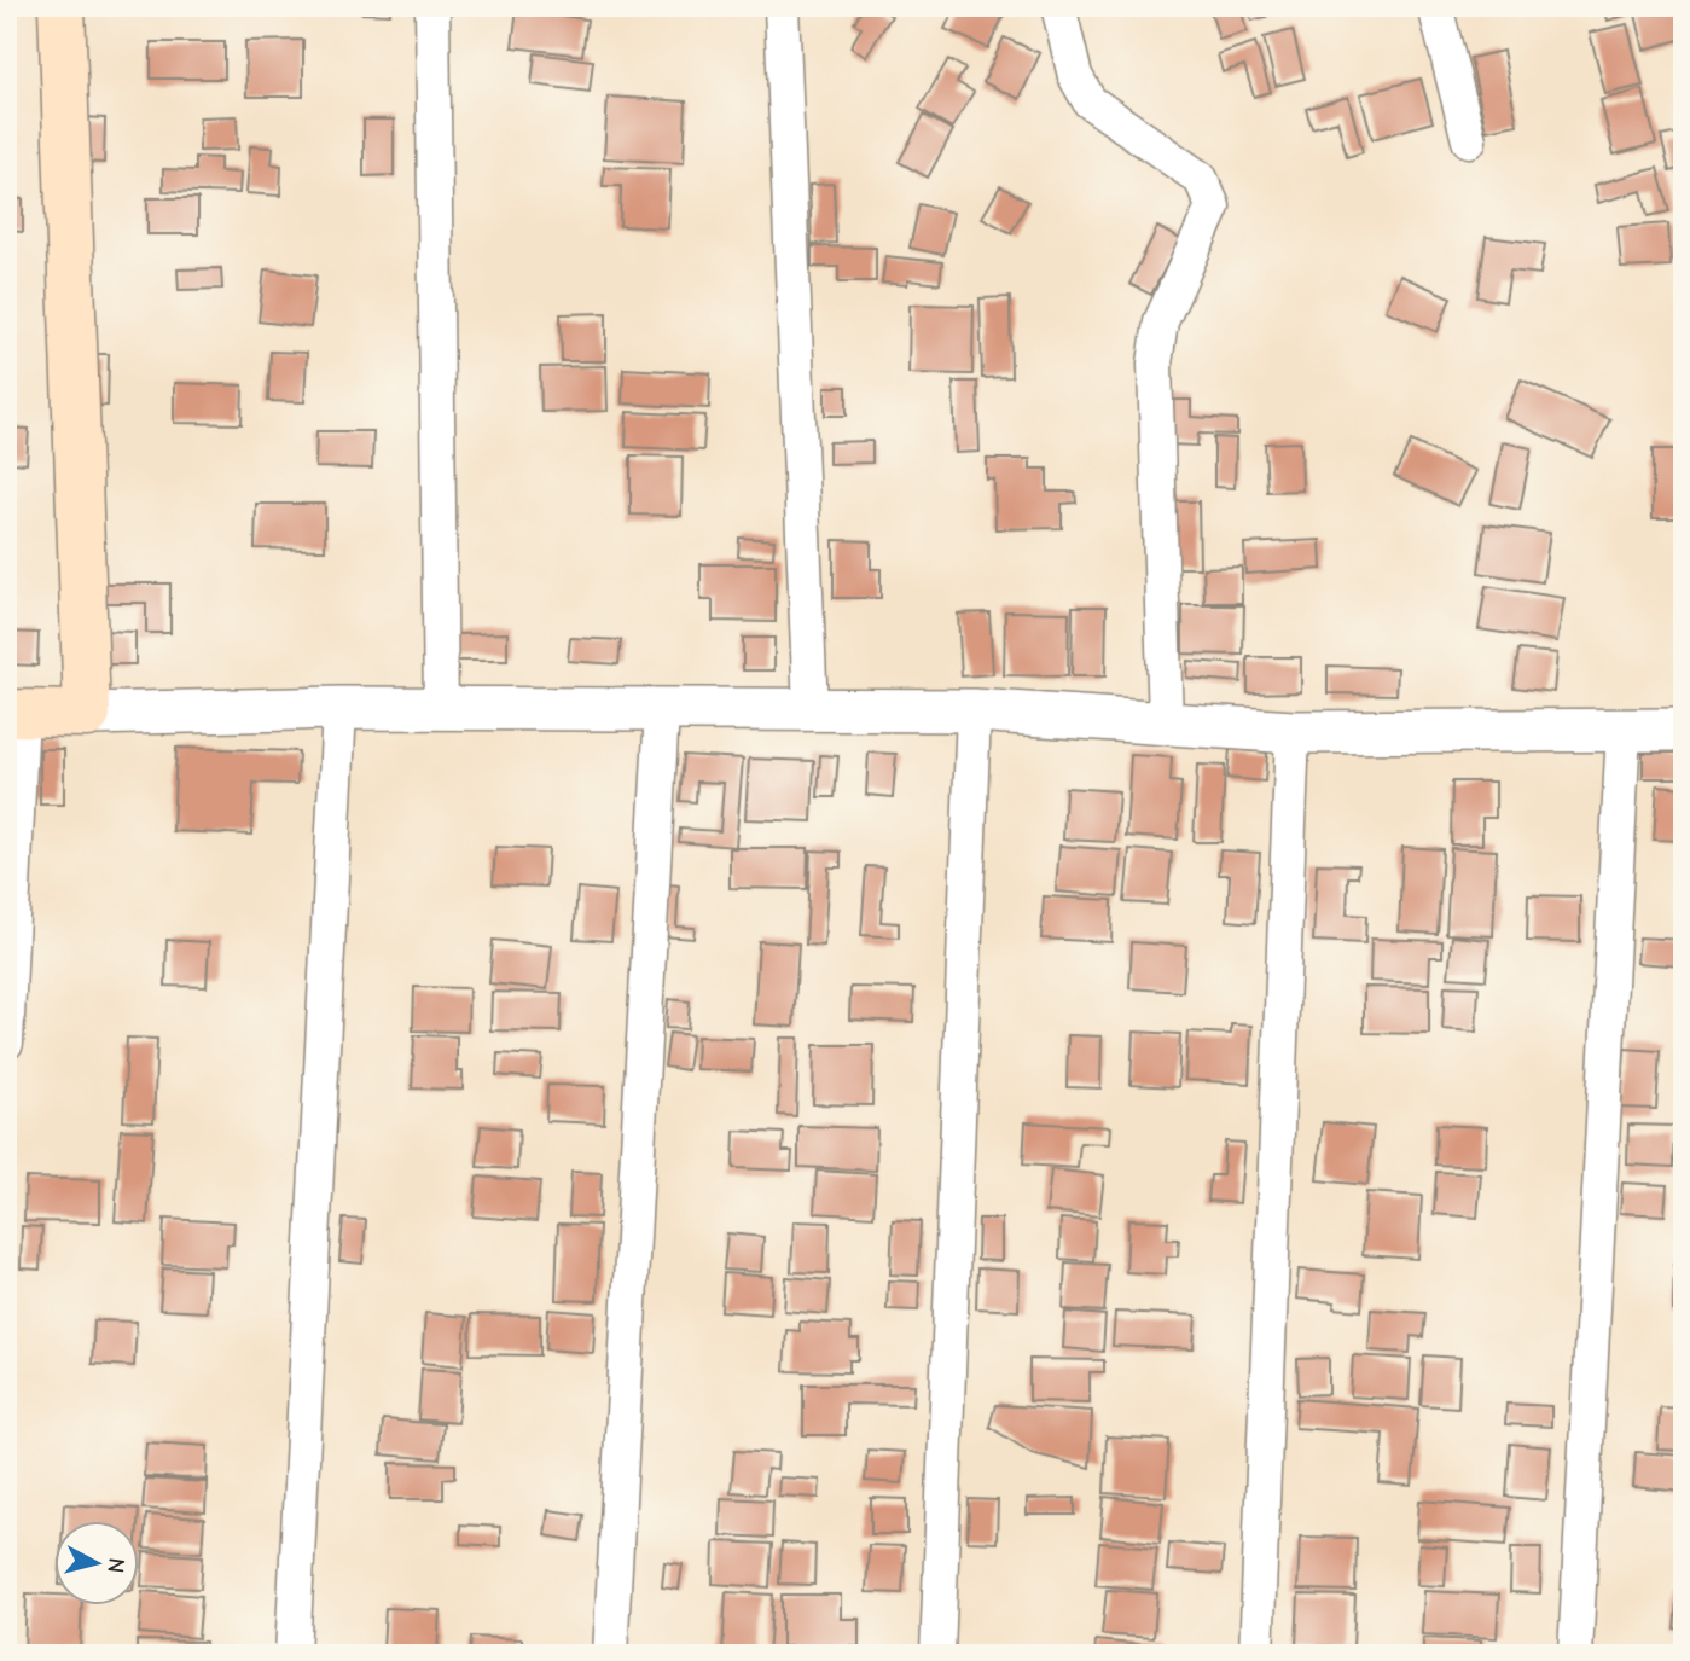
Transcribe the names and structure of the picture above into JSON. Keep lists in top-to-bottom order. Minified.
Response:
{"north":"right"}
